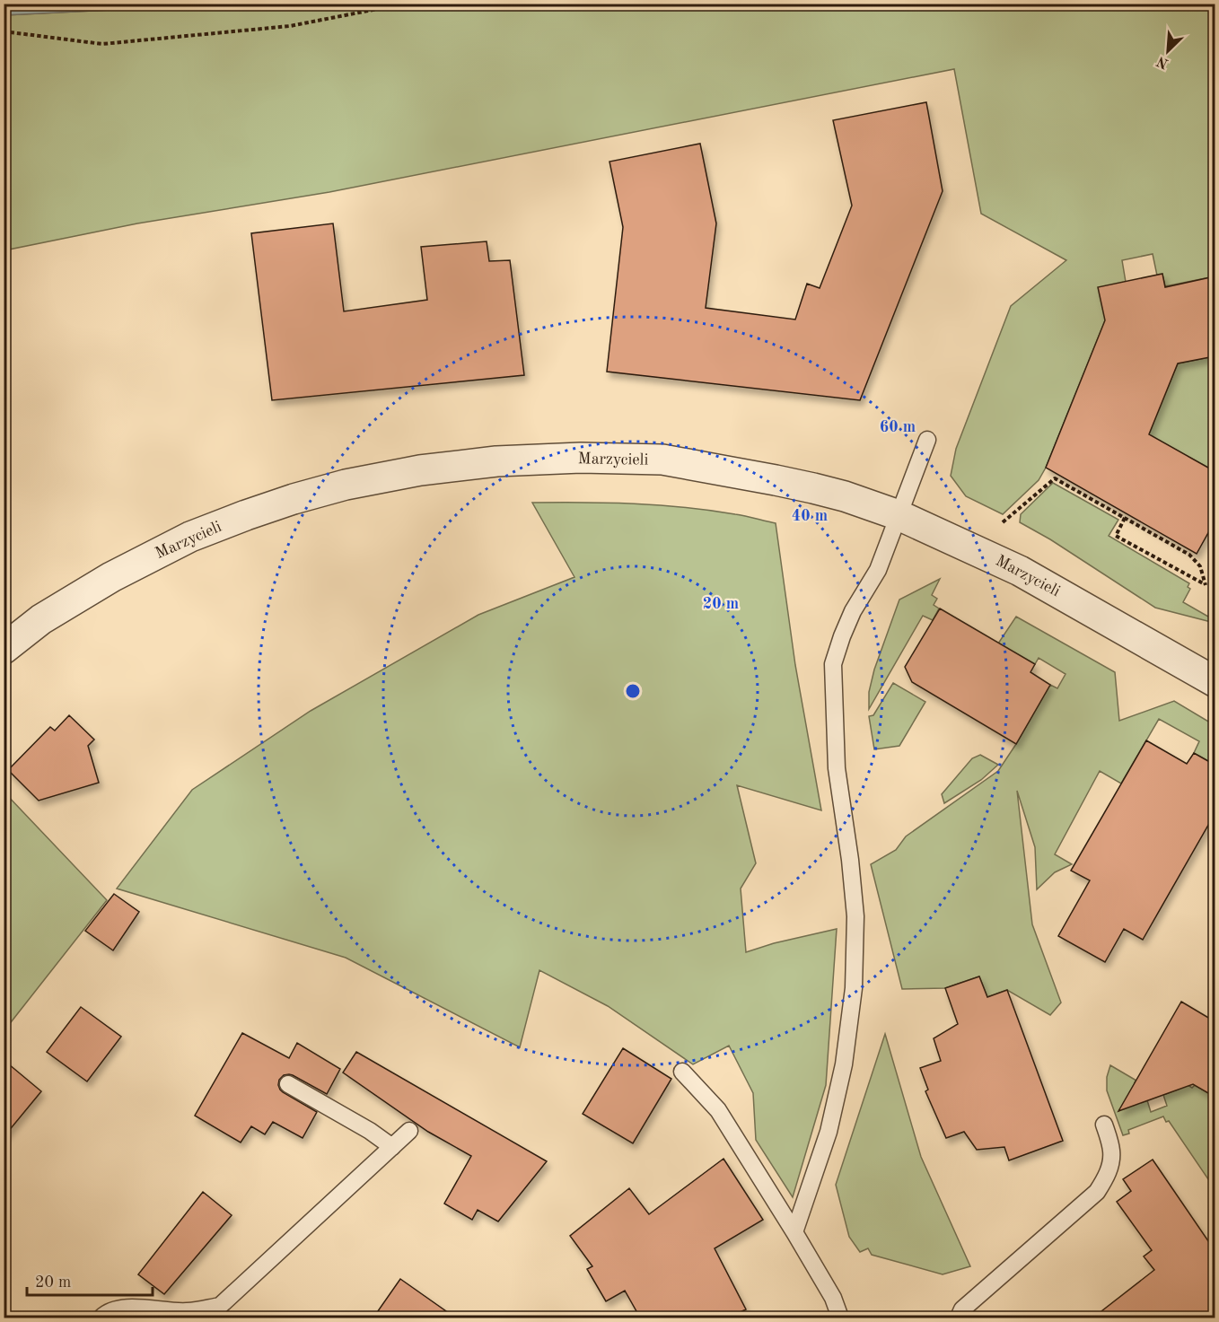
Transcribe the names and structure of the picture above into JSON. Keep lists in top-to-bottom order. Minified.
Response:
{"streets":{"street":["Marzycieli"]},"scale_bar":"20 m","north":"bottom left","rings":["60 m","40 m","20 m"]}
